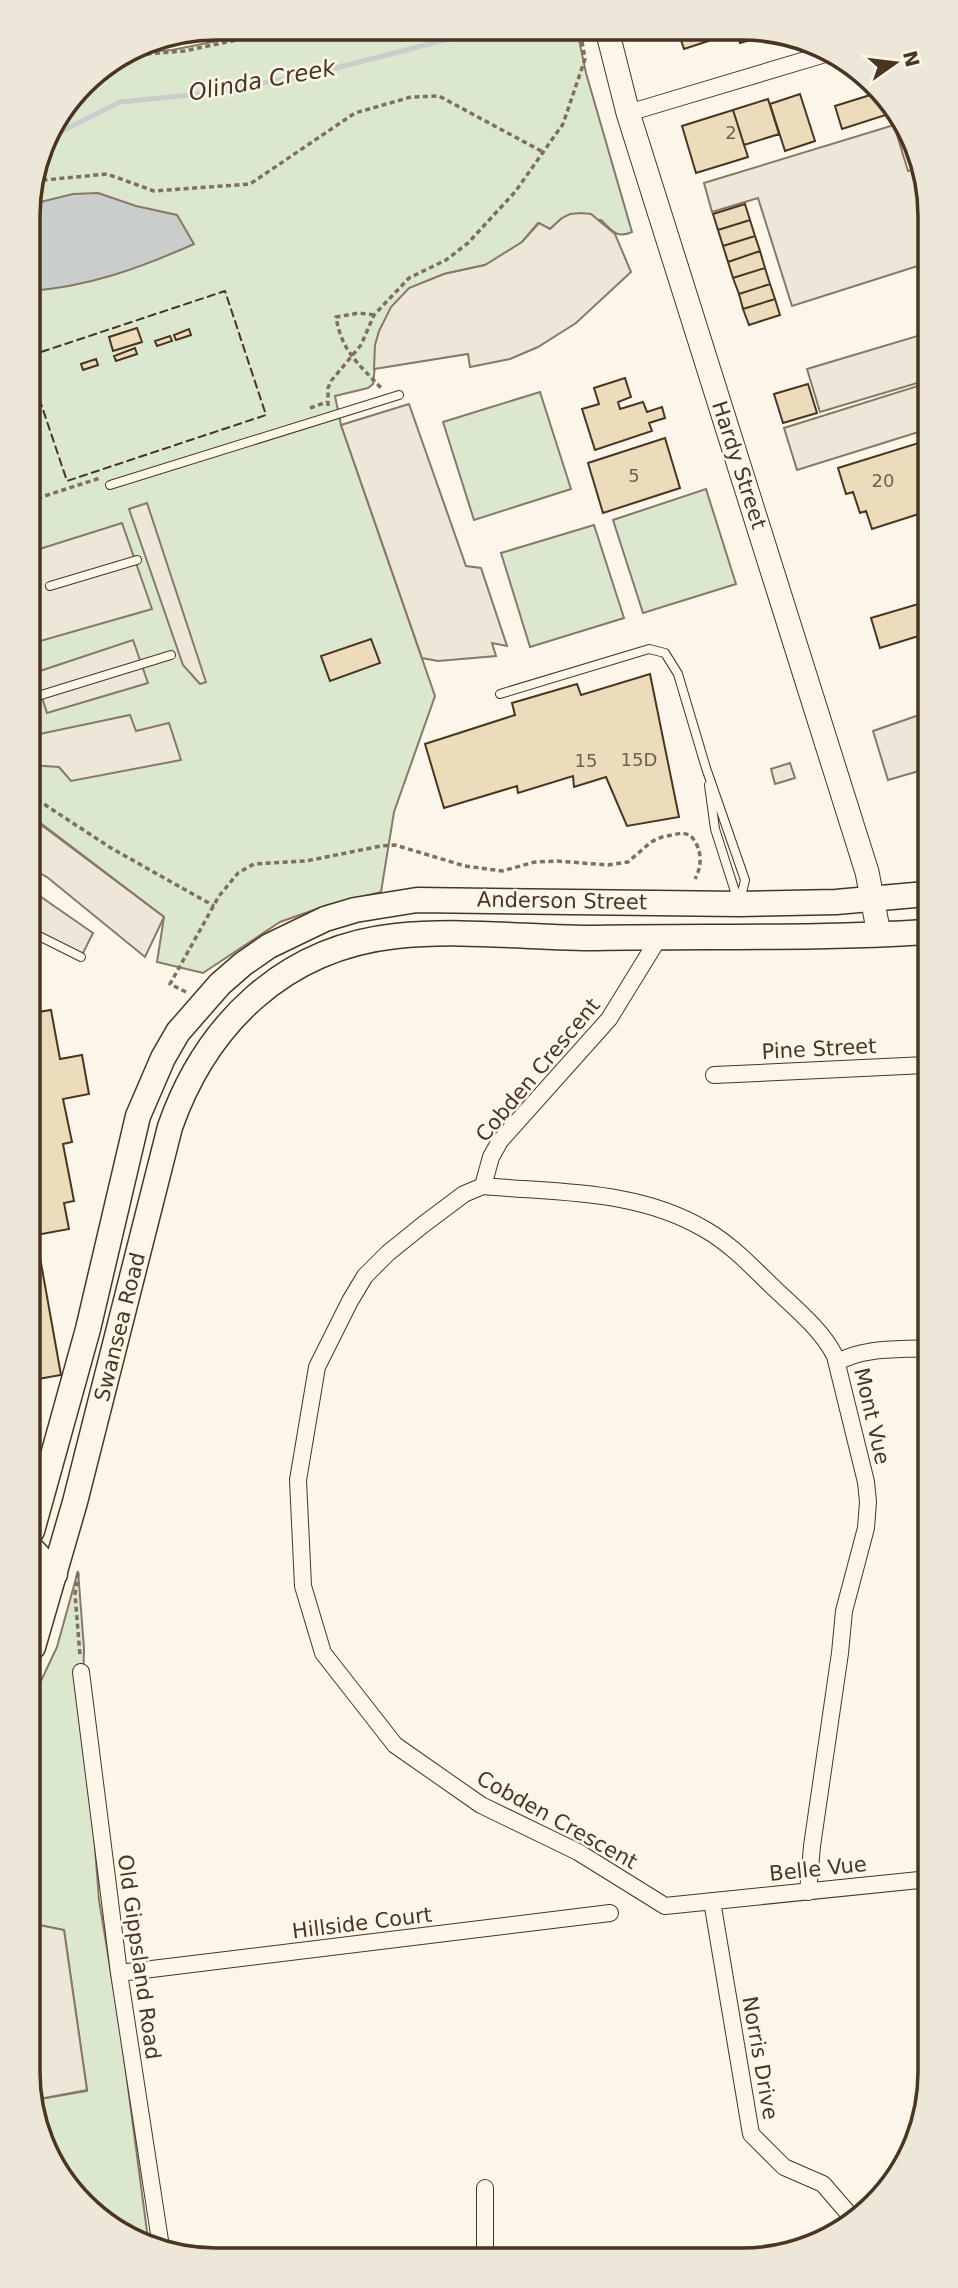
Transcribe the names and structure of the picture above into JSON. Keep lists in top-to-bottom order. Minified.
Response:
{"streets":{"main road":["Hardy Street","Anderson Street","Swansea Road"],"street":["Pine Street","Cobden Crescent","Mont Vue","Belle Vue","Hillside Court","Old Gippsland Road","Norris Drive"]},"crossings":[["Hardy Street","Anderson Street"],["Anderson Street","Cobden Crescent"],["Anderson Street","Swansea Road"],["Cobden Crescent","Mont Vue"],["Cobden Crescent","Belle Vue"],["Cobden Crescent","Norris Drive"],["Mont Vue","Belle Vue"],["Belle Vue","Norris Drive"],["Hillside Court","Old Gippsland Road"]],"water":["Olinda Creek"],"house_numbers":["2","5","20","15D","15"],"north":"right"}
